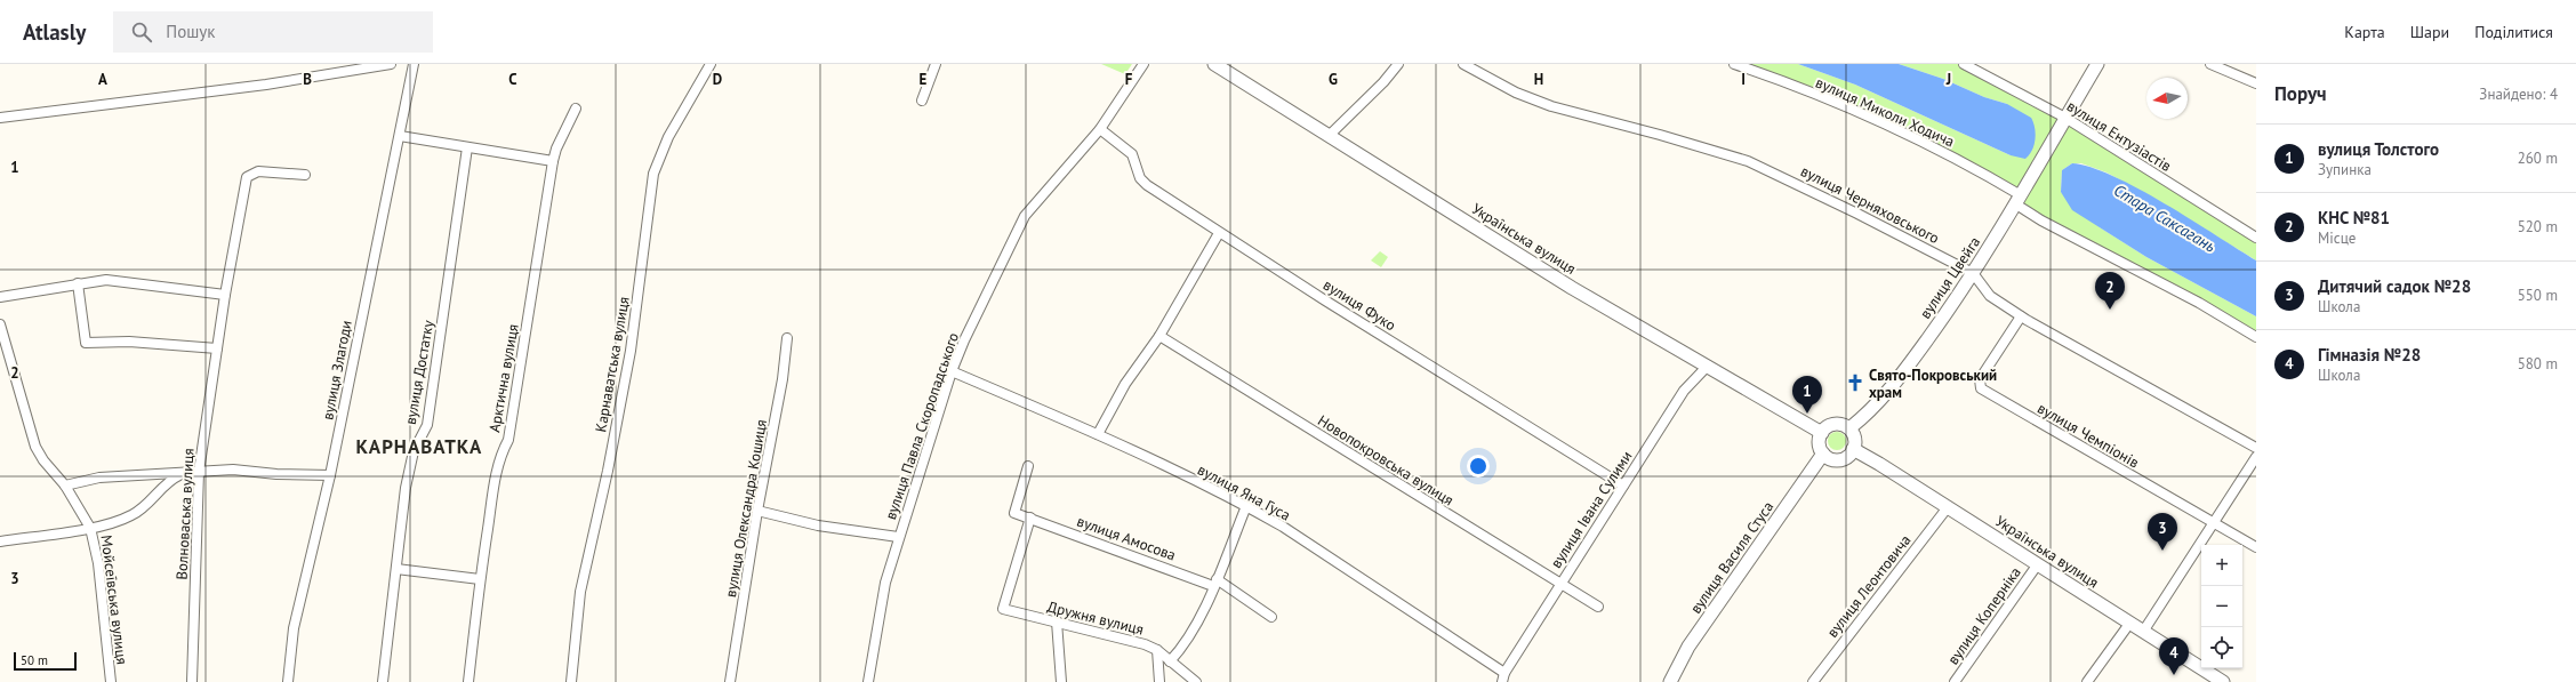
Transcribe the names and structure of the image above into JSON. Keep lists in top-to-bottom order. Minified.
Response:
{"streets":{"main road":["Українська вулиця","вулиця Цвейга","вулиця Василя Стуса"],"street":["вулиця Миколи Ходича","вулиця Ентузіастів","вулиця Черняховського","вулиця Фуко","Карнаватська вулиця","вулиця Злагоди","вулиця Достатку","Арктична вулиця","вулиця Павла Скоропадського","вулиця Чемпіонів","Новопокровська вулиця","вулиця Яна Гуса","вулиця Олександра Кошиця","вулиця Івана Сулими","Волноваська вулиця","вулиця Амосова","вулиця Леонтовича","Мойсеївська вулиця","вулиця Коперніка","Дружня вулиця"]},"crossings":[["вулиця Миколи Ходича","вулиця Цвейга"],["вулиця Ентузіастів","вулиця Цвейга"],["вулиця Черняховського","вулиця Цвейга"],["вулиця Черняховського","вулиця Чемпіонів"],["Українська вулиця","вулиця Цвейга"],["Українська вулиця","вулиця Івана Сулими"],["Українська вулиця","вулиця Василя Стуса"],["Українська вулиця","вулиця Леонтовича"],["Українська вулиця","вулиця Коперніка"],["вулиця Цвейга","вулиця Василя Стуса"],["вулиця Фуко","вулиця Павла Скоропадського"],["вулиця Фуко","вулиця Івана Сулими"],["вулиця Павла Скоропадського","вулиця Яна Гуса"],["Новопокровська вулиця","вулиця Івана Сулими"],["вулиця Яна Гуса","вулиця Івана Сулими"],["вулиця Амосова","Дружня вулиця"]],"districts":["КАРНАВАТКА"],"water":["Стара Саксагань"],"places":{"church":["Свято-Покровський храм"]},"scale_bar":"50 m","north":"left","page":{"header":"Atlasly","search":"Пошук","nav":["Карта","Шари","Поділитися"],"heading":["Поруч","Знайдено: 4"],"list":[{"mark":"1","name":"вулиця Толстого","note":"Зупинка","value":"260 m"},{"mark":"2","name":"КНС №81","note":"Місце","value":"520 m"},{"mark":"3","name":"Дитячий садок №28","note":"Школа","value":"550 m"},{"mark":"4","name":"Гімназія №28","note":"Школа","value":"580 m"}],"pins":["2","1","3","4"],"map_buttons":["+","−"],"scale":"50 m"},"grid":{"columns":["A","B","C","D","E","F","G","H","I","J"],"rows":["1","2","3"]}}
